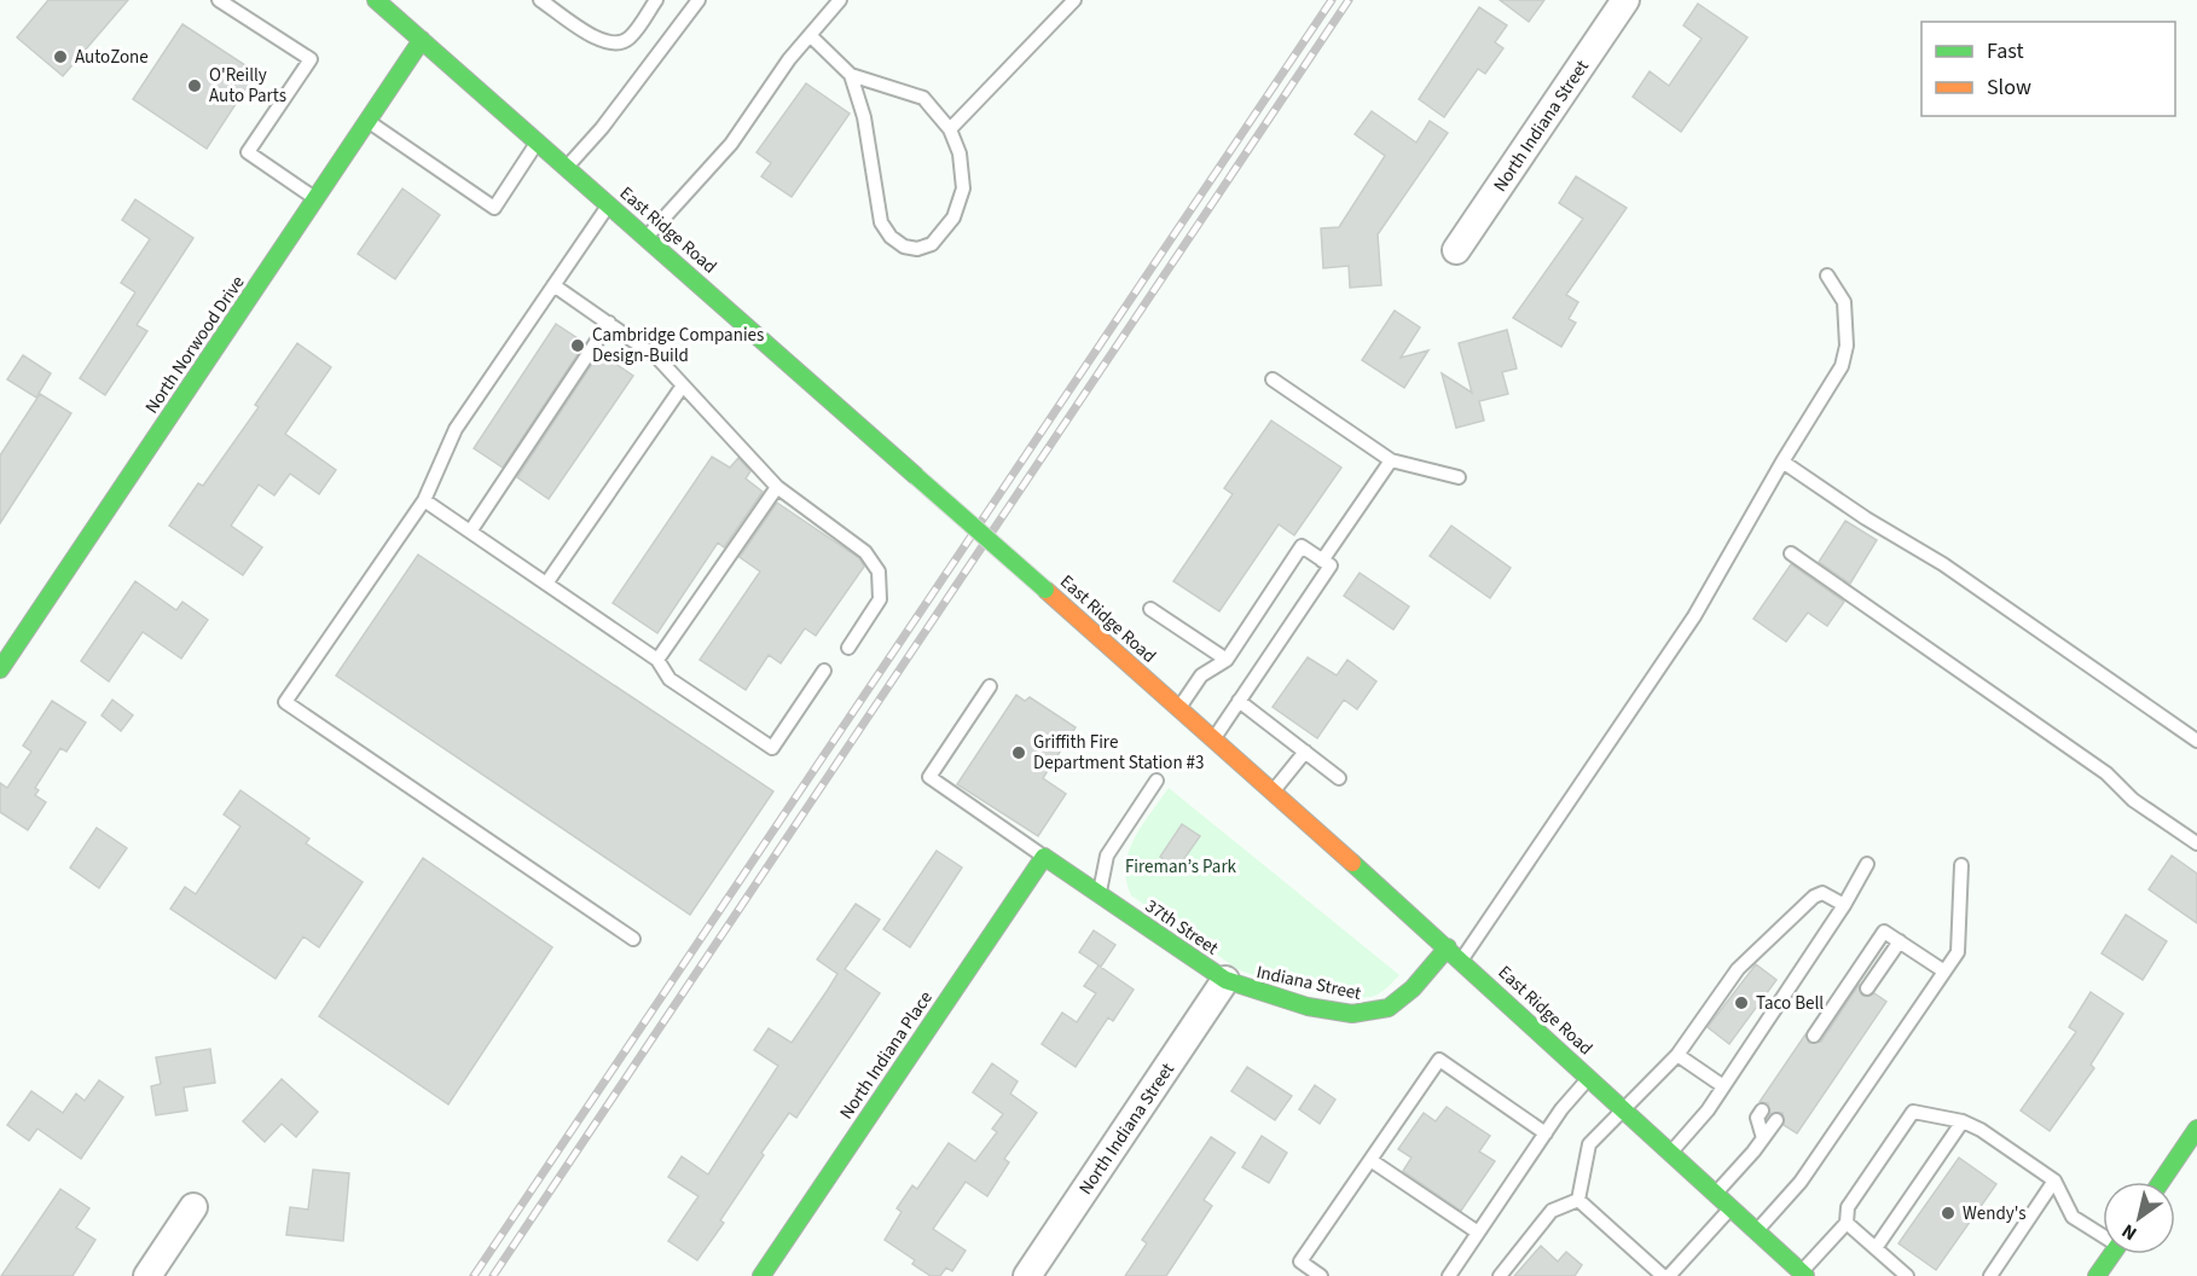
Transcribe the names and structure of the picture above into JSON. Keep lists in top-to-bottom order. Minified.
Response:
{"streets":{"main road":["East Ridge Road","North Norwood Drive","37th Street","Indiana Street","North Indiana Place"],"street":["North Indiana Street"]},"crossings":[["North Indiana Street","37th Street"],["North Indiana Street","Indiana Street"],["East Ridge Road","North Norwood Drive"],["East Ridge Road","Indiana Street"],["37th Street","Indiana Street"],["37th Street","North Indiana Place"]],"parks":["Fireman’s Park"],"places":["AutoZone","O'Reilly Auto Parts","Cambridge Companies Design-Build","Griffith Fire Department Station #3","Taco Bell","Wendy's"],"legend":["Fast","Slow"],"north":"bottom left"}
